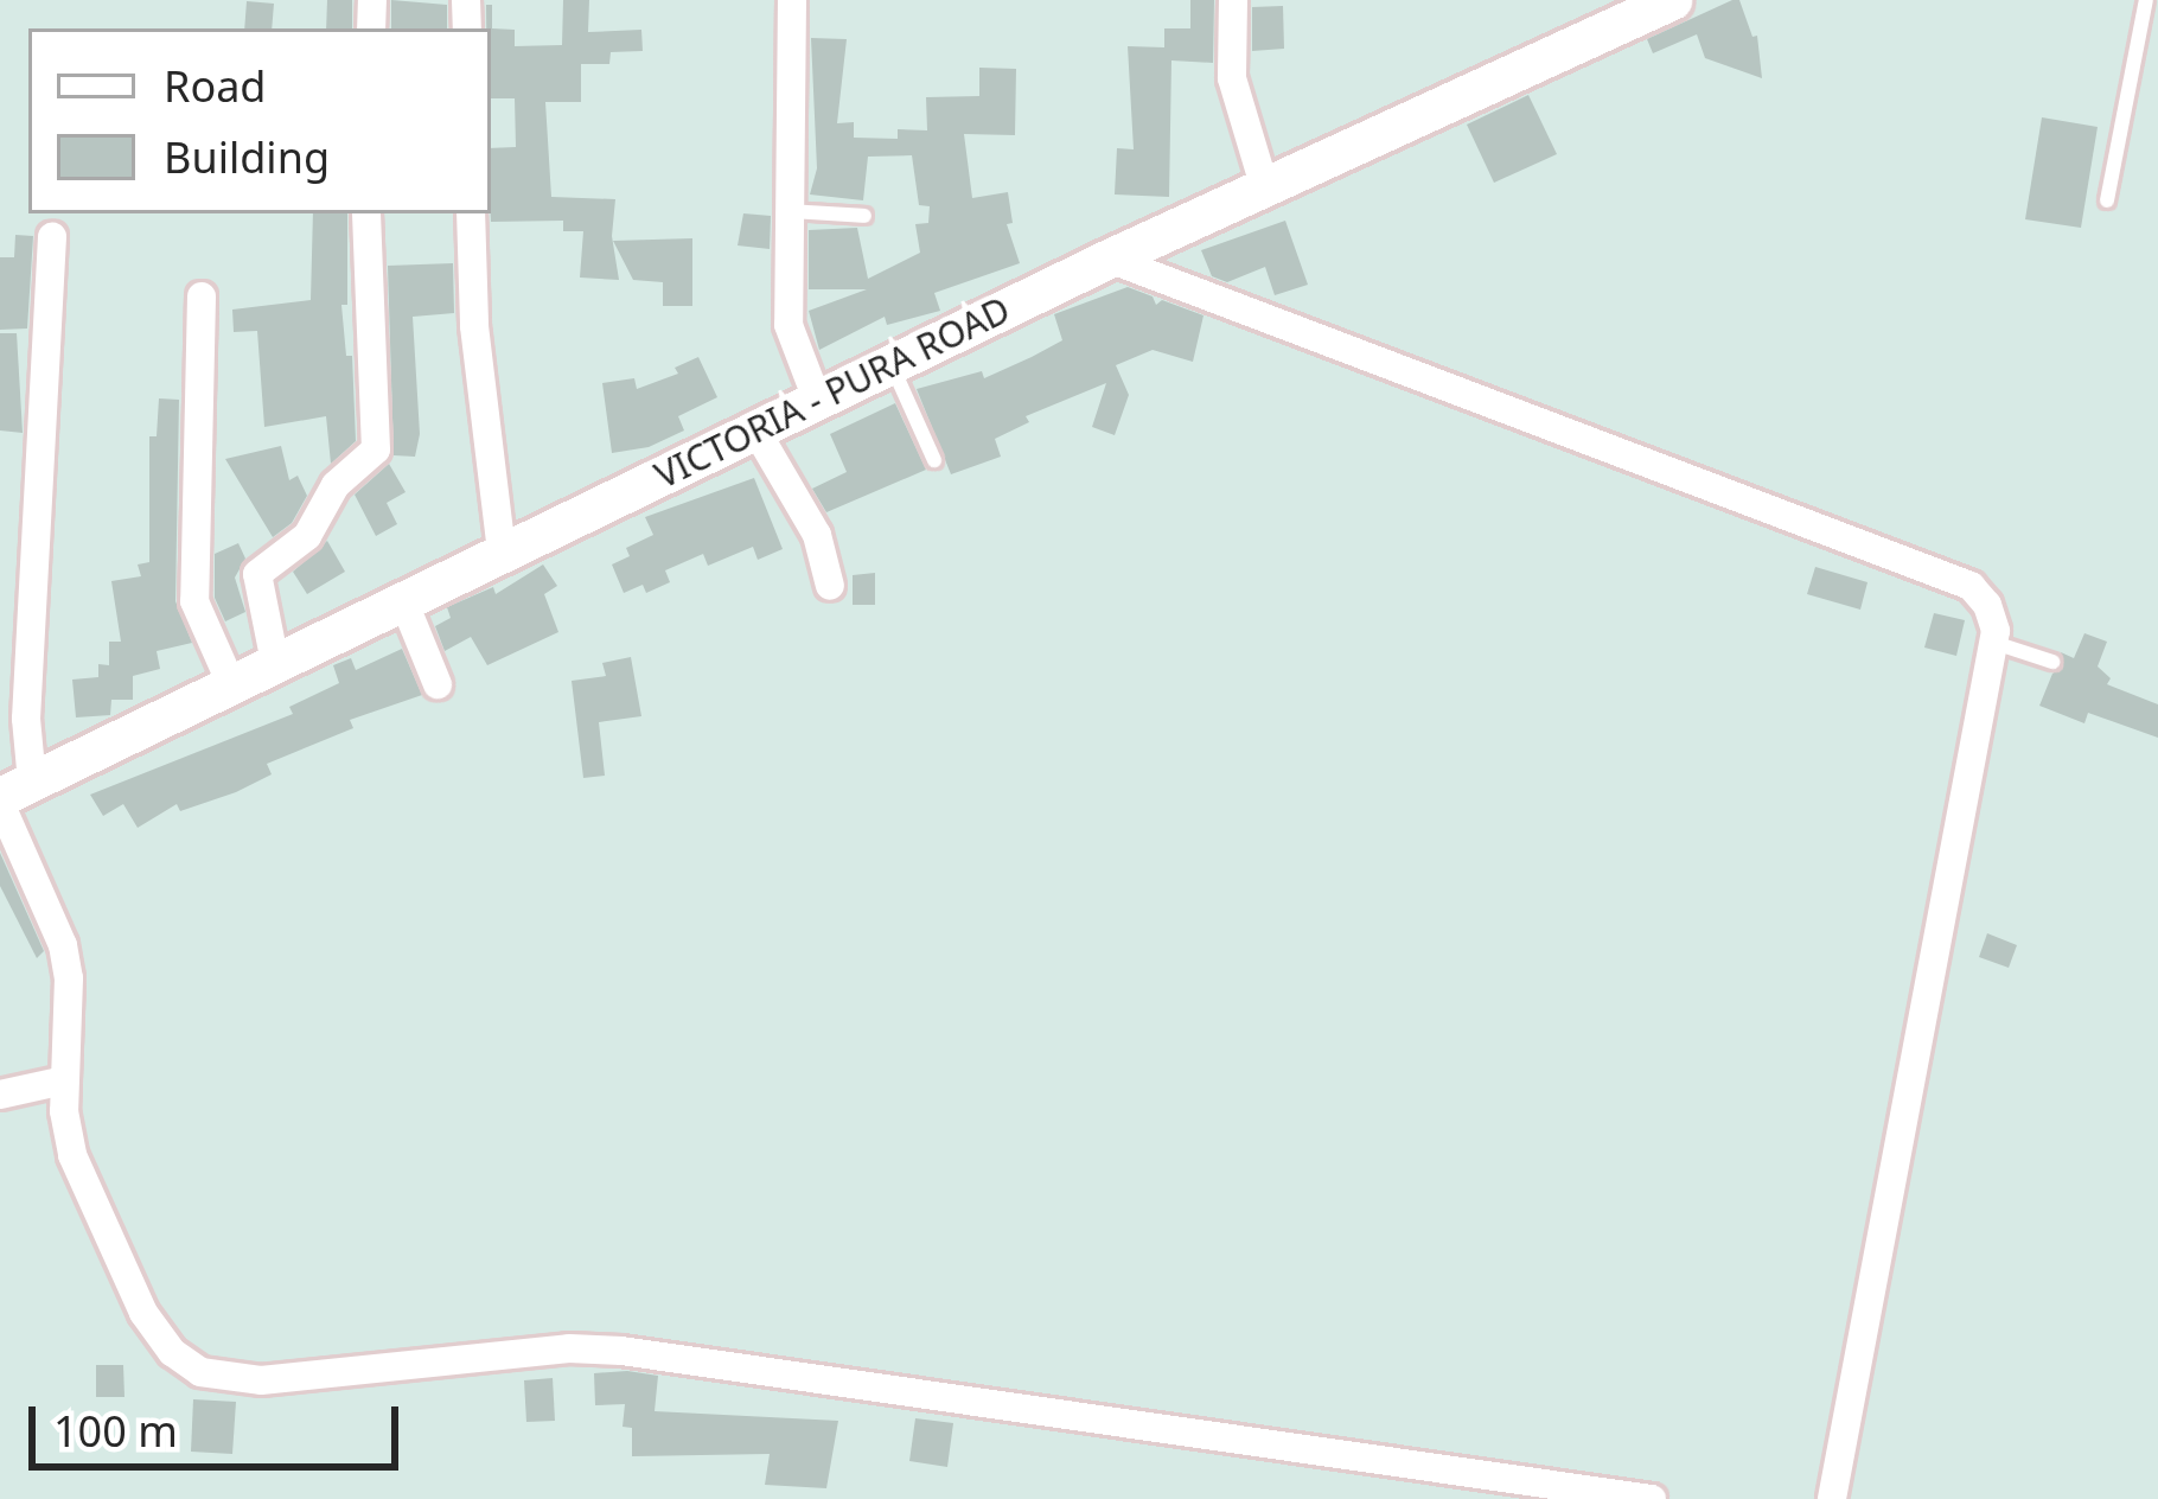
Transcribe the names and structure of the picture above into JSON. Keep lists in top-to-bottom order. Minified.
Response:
{"streets":{"main road":["VICTORIA - PURA ROAD"]},"legend":["Road","Building"],"scale_bar":"100 m"}
